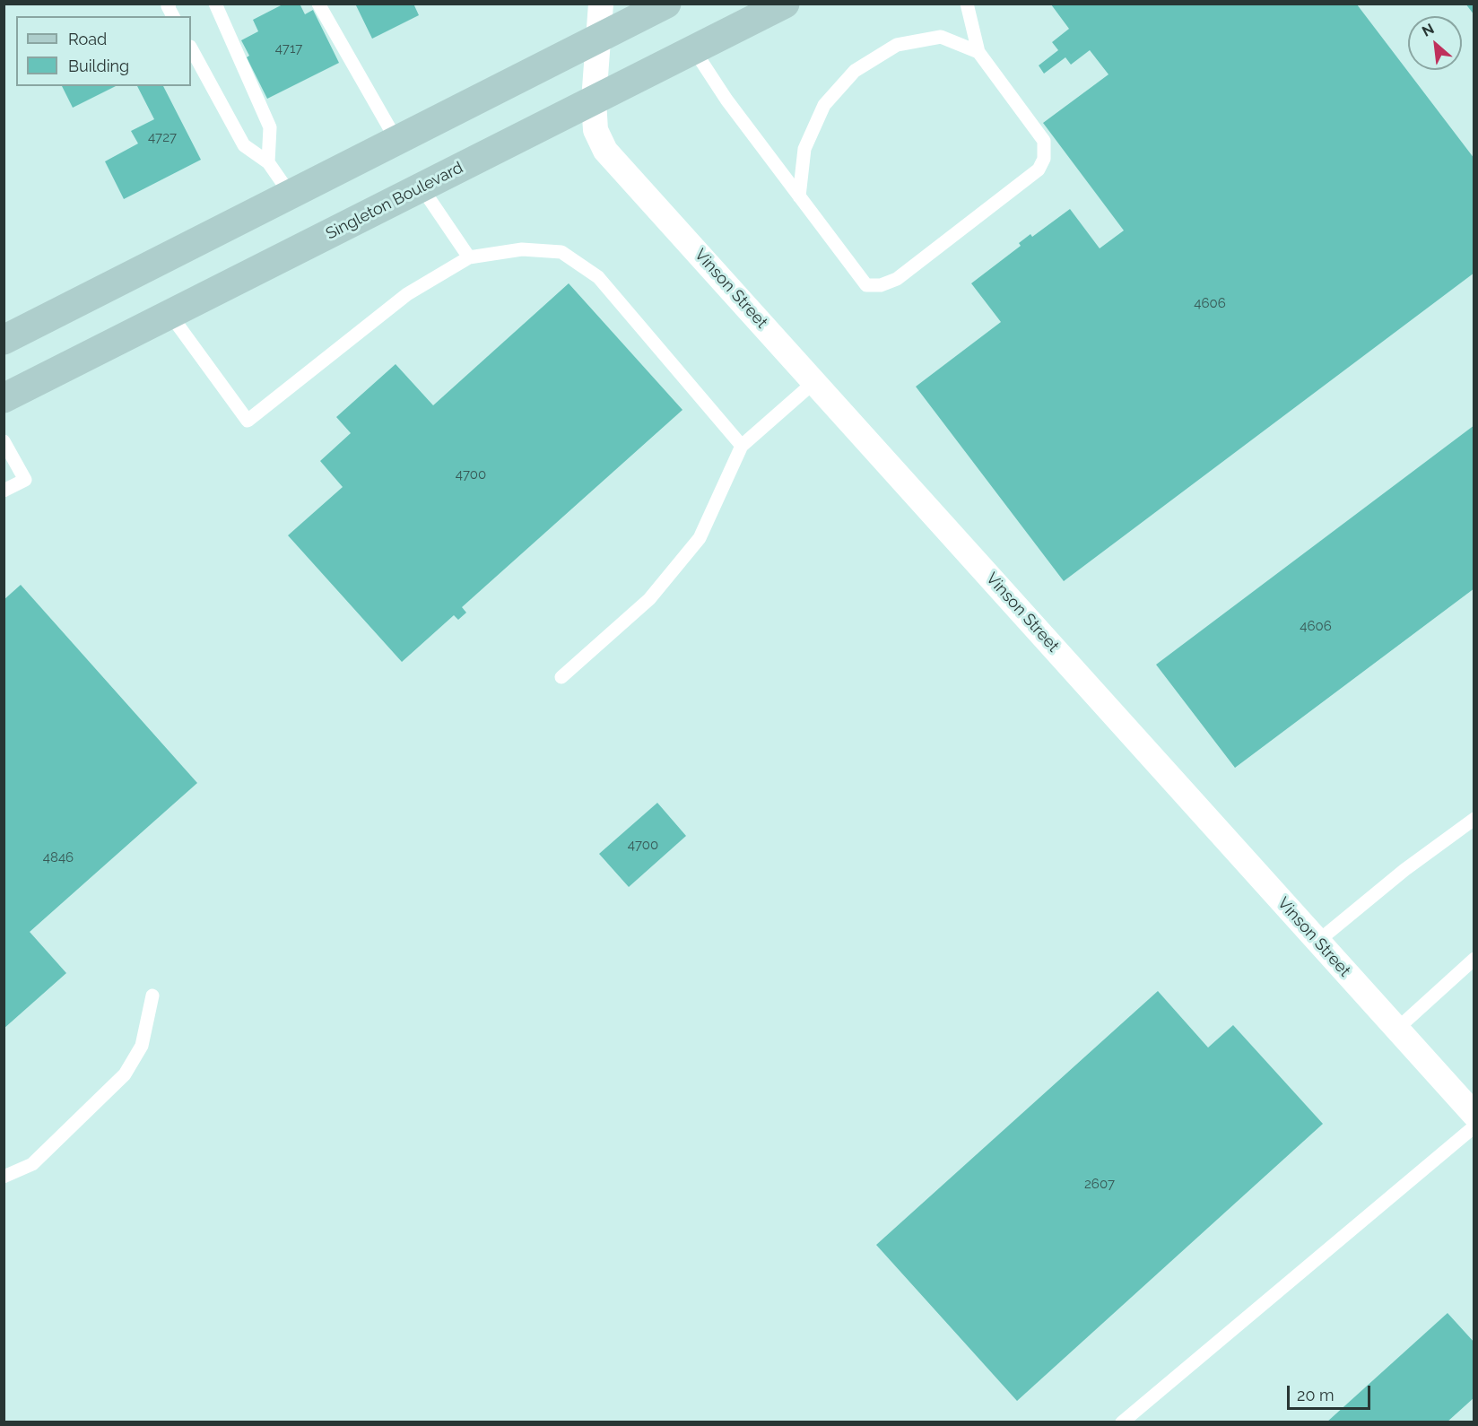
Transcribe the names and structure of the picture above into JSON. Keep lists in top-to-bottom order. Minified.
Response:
{"streets":{"main road":["Singleton Boulevard"],"street":["Vinson Street"]},"crossings":[["Singleton Boulevard","Vinson Street"]],"house_numbers":["4717","4727","4606","4700","4606","4700","4846","2607"],"legend":["Road","Building"],"scale_bar":"20 m","north":"top left"}
